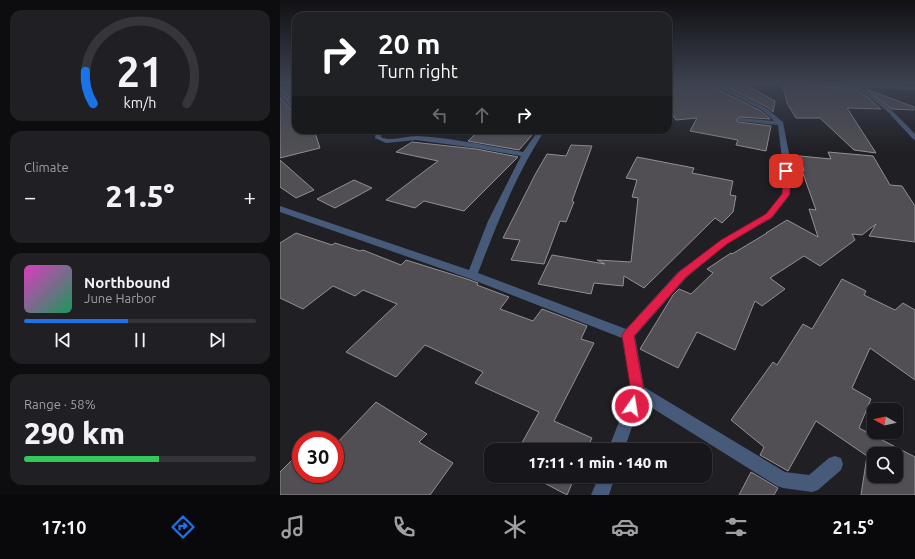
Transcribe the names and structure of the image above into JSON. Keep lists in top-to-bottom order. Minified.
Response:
{"north":"left","page":{"turn":["20 m","Turn right"],"tile":["Climate",["Range · 58%","290 km"]],"heat":["−","21.5°","+"],"song":["Northbound","June Harbor"],"limit":"30","trip":"17:11 · 1 min · 140 m","tabs":["17:10","21.5°"],"gauge":["21","km/h"]}}
